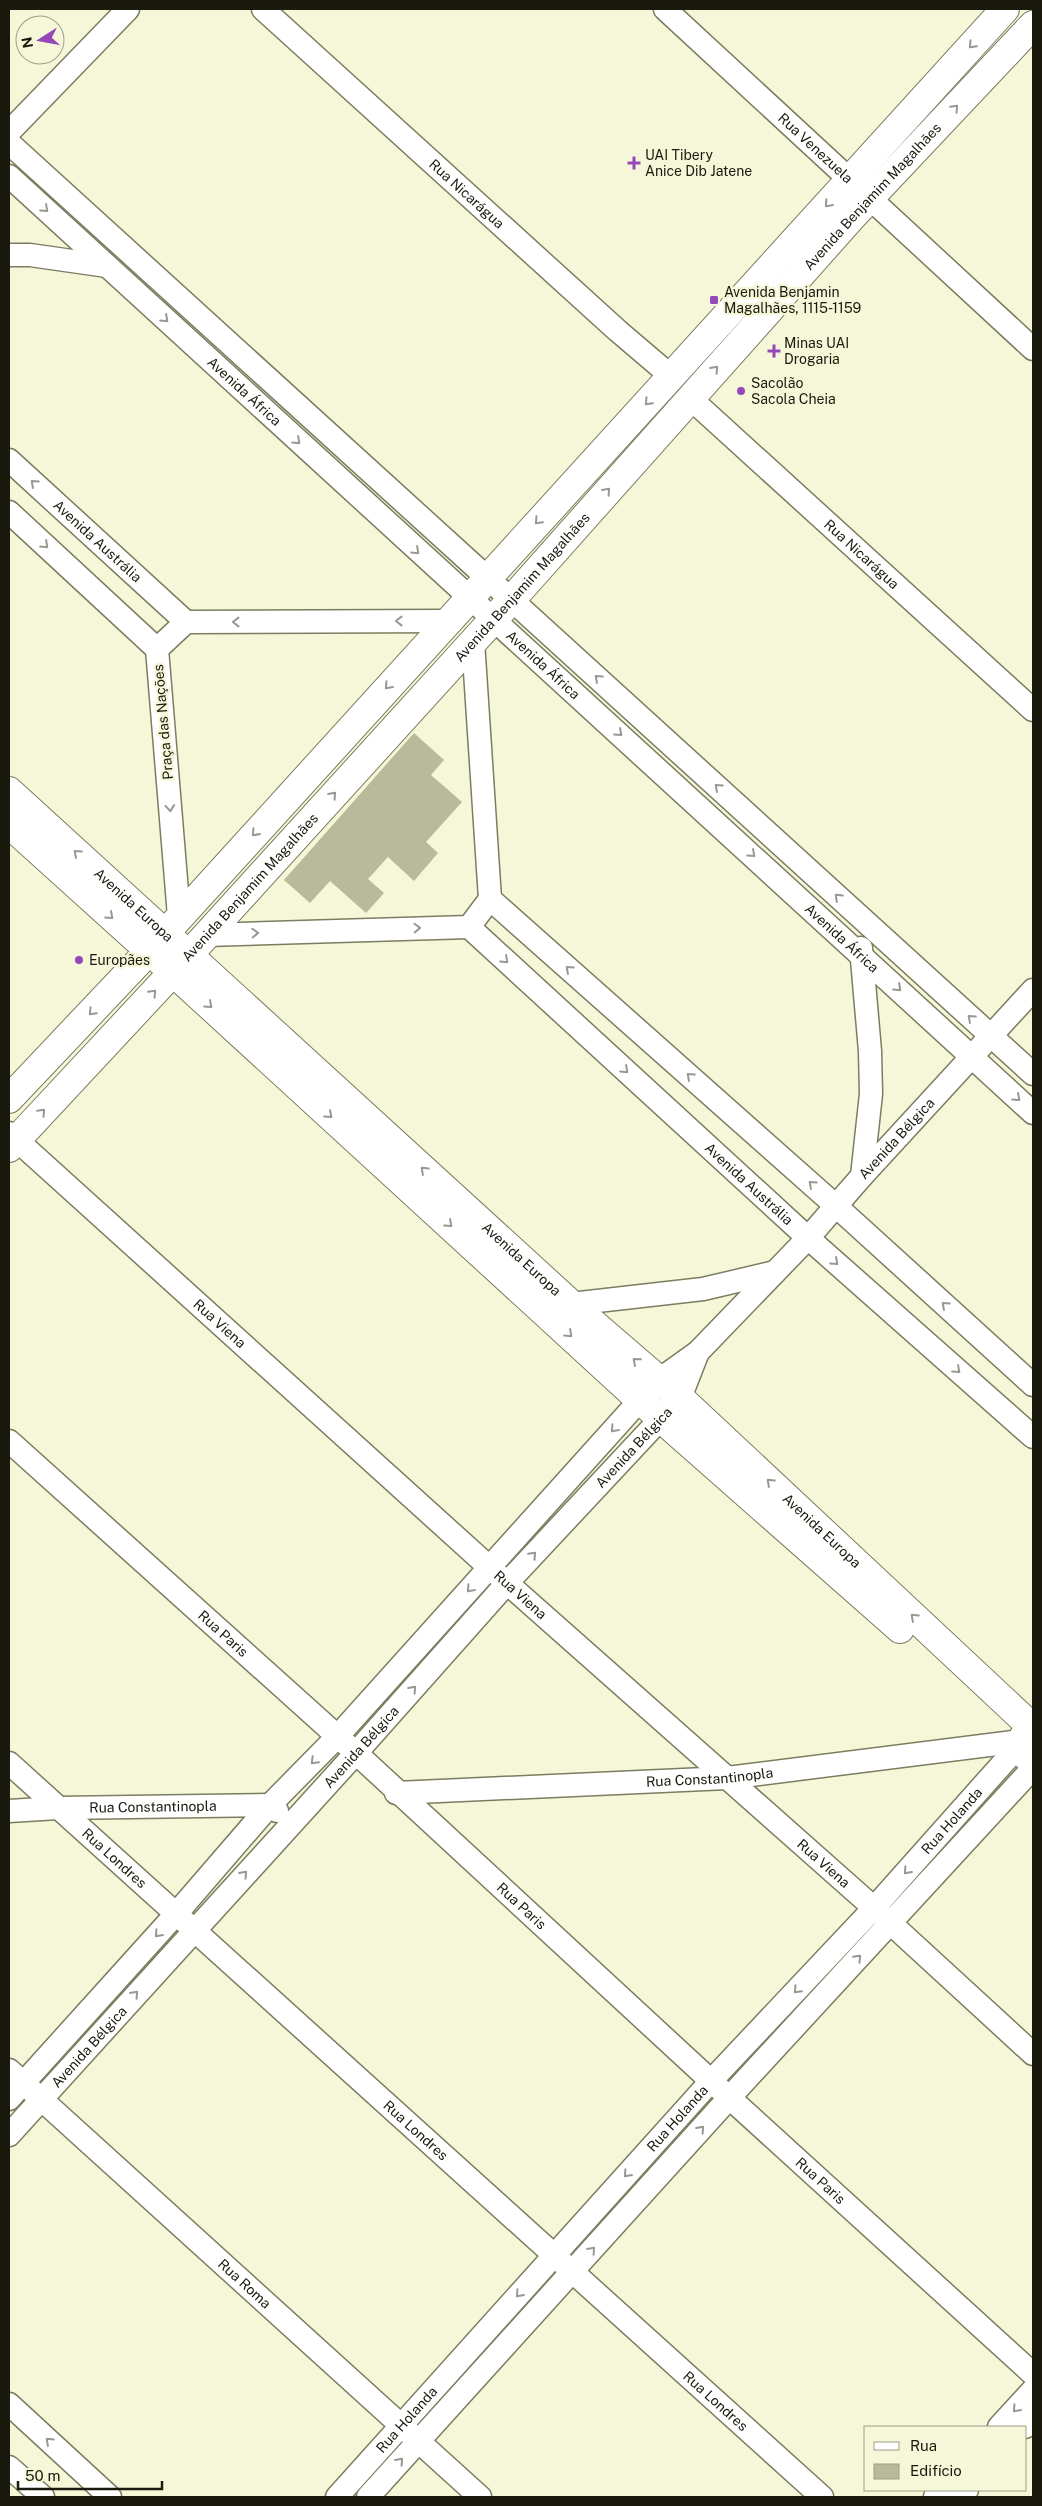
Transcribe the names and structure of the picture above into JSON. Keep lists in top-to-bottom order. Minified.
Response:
{"streets":{"main road":["Avenida Benjamim Magalhães","Avenida Europa"],"street":["Rua Venezuela","Rua Nicarágua","Avenida África","Avenida Austrália","Praça das Nações","Avenida Bélgica","Rua Viena","Rua Paris","Rua Constantinopla","Rua Holanda","Rua Londres","Rua Roma"]},"crossings":[["Rua Venezuela","Avenida Benjamim Magalhães"],["Rua Nicarágua","Avenida Benjamim Magalhães"],["Avenida Benjamim Magalhães","Avenida África"],["Avenida Benjamim Magalhães","Praça das Nações"],["Avenida Benjamim Magalhães","Avenida Europa"],["Avenida Benjamim Magalhães","Rua Viena"],["Avenida África","Avenida Bélgica"],["Avenida Austrália","Praça das Nações"],["Avenida Austrália","Avenida Bélgica"],["Praça das Nações","Avenida Europa"],["Avenida Europa","Avenida Bélgica"],["Avenida Europa","Rua Constantinopla"],["Avenida Europa","Rua Holanda"],["Avenida Bélgica","Rua Viena"],["Avenida Bélgica","Rua Paris"],["Avenida Bélgica","Rua Constantinopla"],["Avenida Bélgica","Rua Londres"],["Avenida Bélgica","Rua Roma"],["Rua Viena","Rua Constantinopla"],["Rua Viena","Rua Holanda"],["Rua Paris","Rua Constantinopla"],["Rua Paris","Rua Holanda"],["Rua Constantinopla","Rua Holanda"],["Rua Constantinopla","Rua Londres"],["Rua Holanda","Rua Londres"],["Rua Holanda","Rua Roma"]],"one_way":["Praça das Nações"],"places":{"health":["UAI Tibery Anice Dib Jatene","Minas UAI Drogaria"],"transit":["Avenida Benjamin Magalhães, 1115-1159"],"other":["Sacolão Sacola Cheia","Europães"]},"legend":["Rua","Edifício"],"scale_bar":"50 m","north":"left"}
